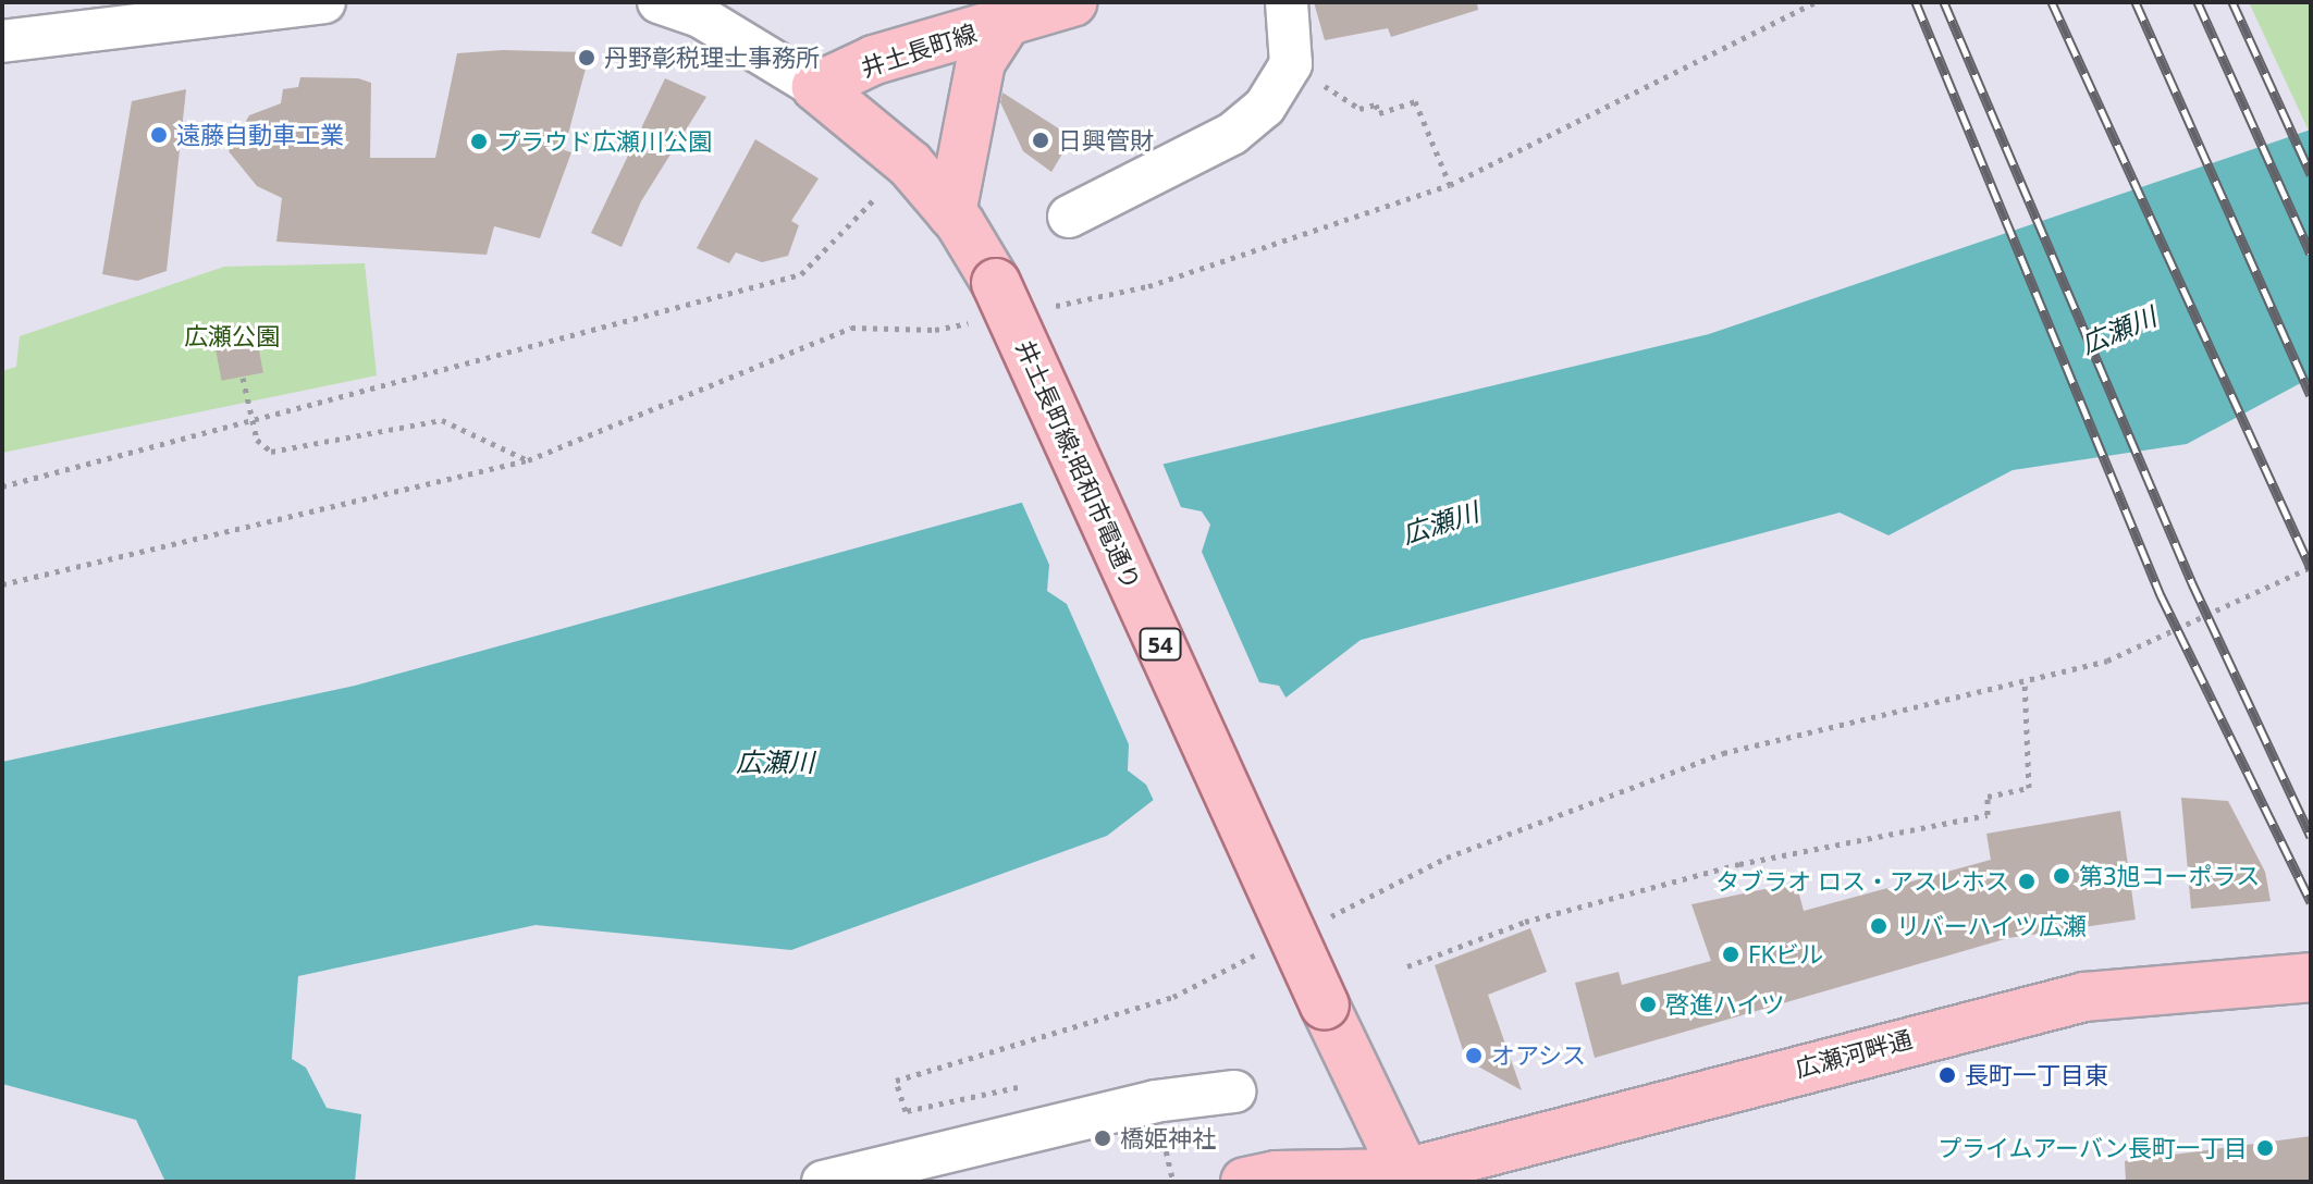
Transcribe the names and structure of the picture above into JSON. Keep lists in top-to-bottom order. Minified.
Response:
{"streets":{"main road":["井土長町線","井土長町線;昭和市電通り","54","広瀬河畔通"]},"crossings":[["井土長町線","井土長町線;昭和市電通り"],["井土長町線;昭和市電通り","広瀬河畔通"]],"water":["広瀬川"],"parks":["広瀬公園"],"places":["丹野彰税理士事務所","遠藤自動車工業","日興管財","プラウド広瀬川公園","第3旭コーポラス","タブラオ ロス・アスレホス","リバーハイツ広瀬","FKビル","啓進ハイツ","オアシス","長町一丁目東","橋姫神社","プライムアーバン長町一丁目"]}
